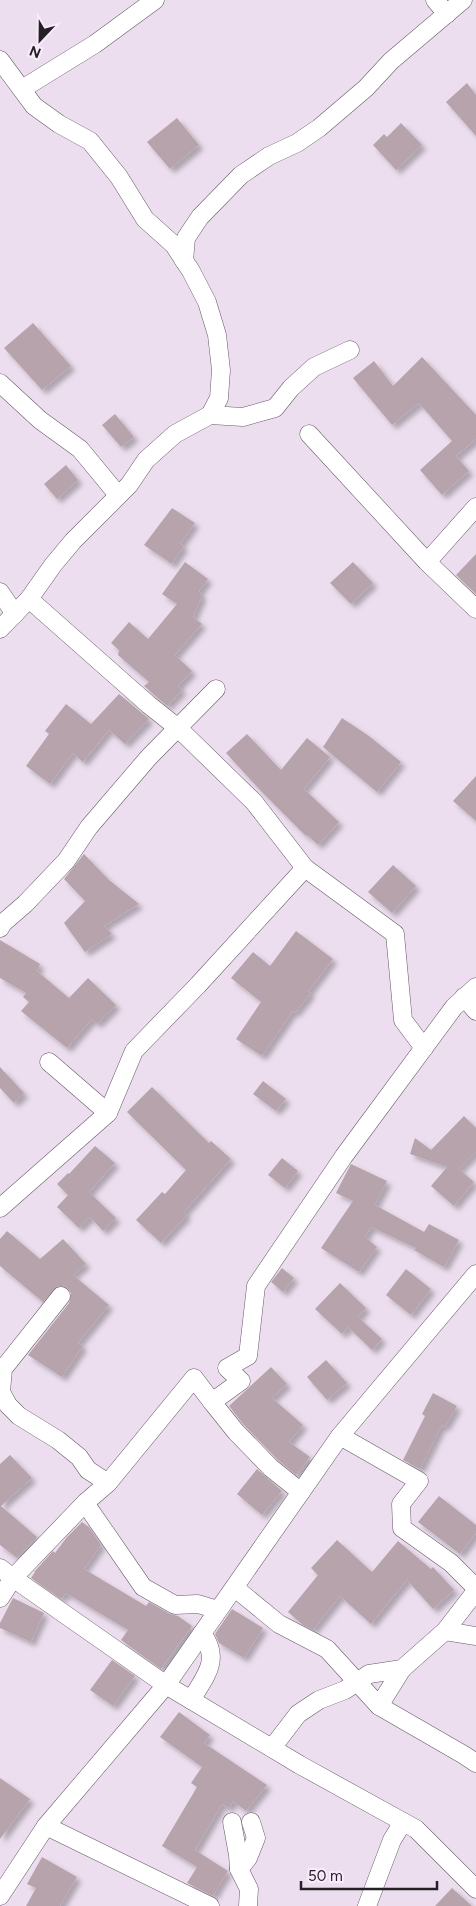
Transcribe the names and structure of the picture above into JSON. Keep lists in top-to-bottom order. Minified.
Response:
{"scale_bar":"50 m","north":"bottom"}
